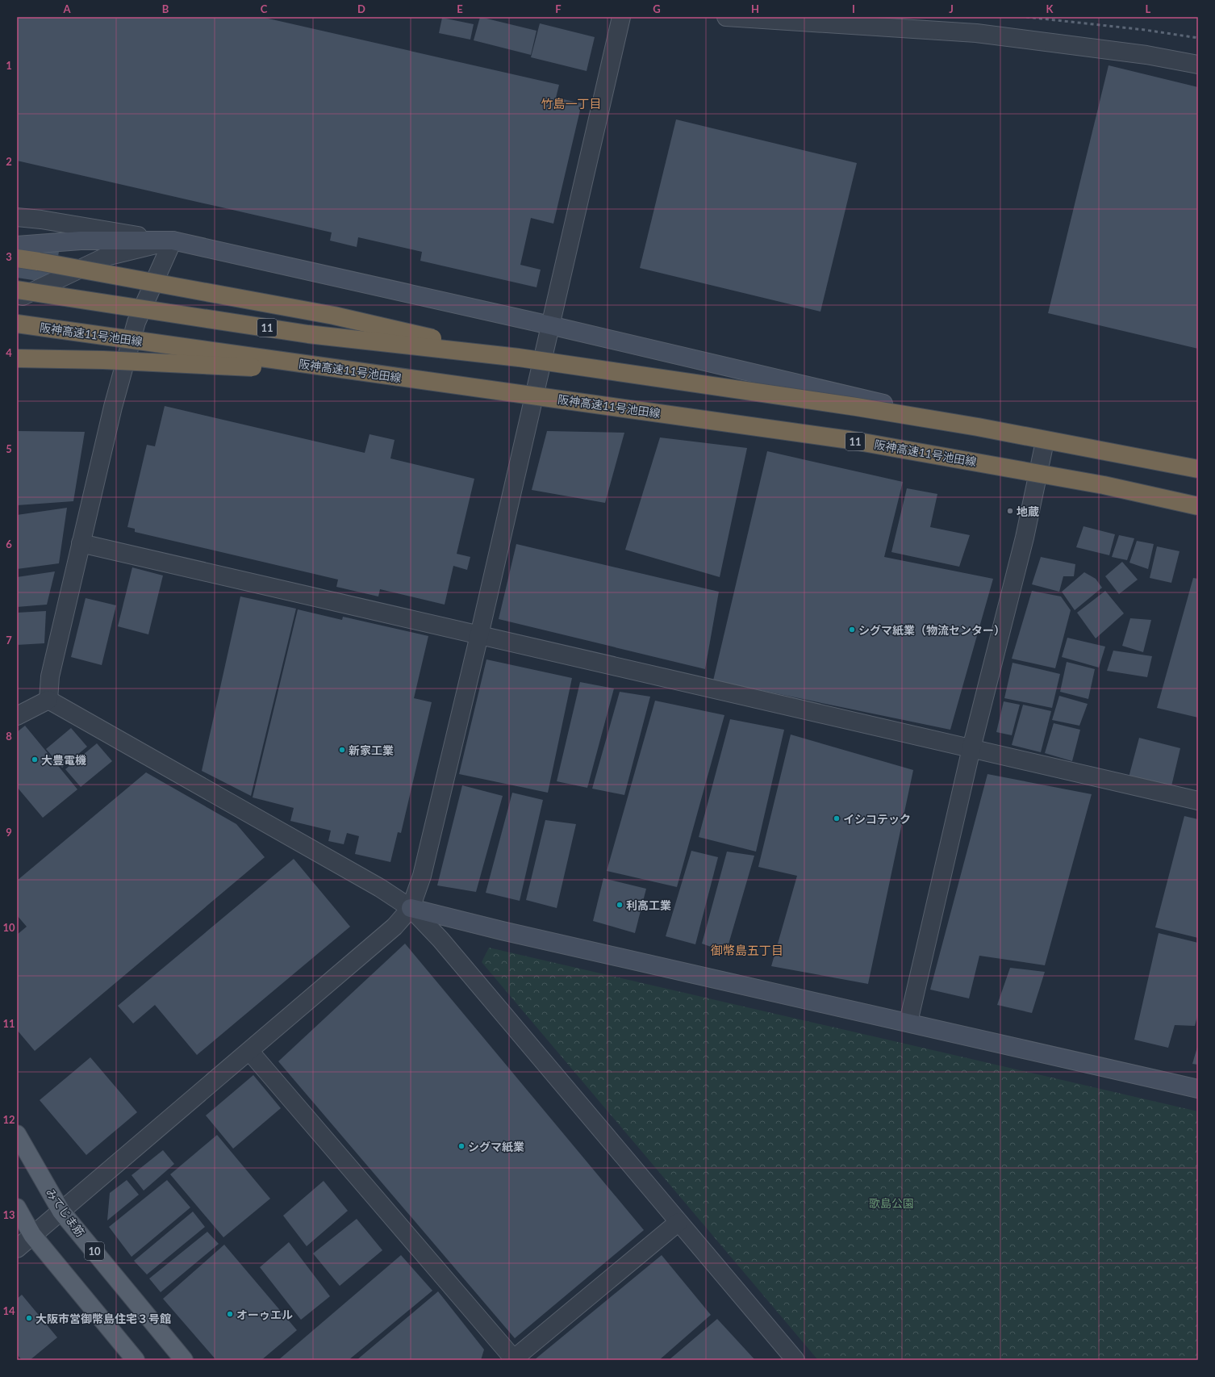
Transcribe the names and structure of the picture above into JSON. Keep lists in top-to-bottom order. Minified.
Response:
{"streets":{"highway":["11","阪神高速11号池田線"],"main road":["みてじま筋","10"]},"crossings":[["11","阪神高速11号池田線"]],"districts":["竹島一丁目","御幣島五丁目"],"parks":["歌島公園"],"places":["地蔵","シグマ紙業（物流センター）","新家工業","大豊電機","イシコテック","利高工業","シグマ紙業","オーゥエル","大阪市営御幣島住宅３号館"],"grid":{"columns":["A","B","C","D","E","F","G","H","I","J","K","L"],"rows":["1","2","3","4","5","6","7","8","9","10","11","12","13","14"]}}
